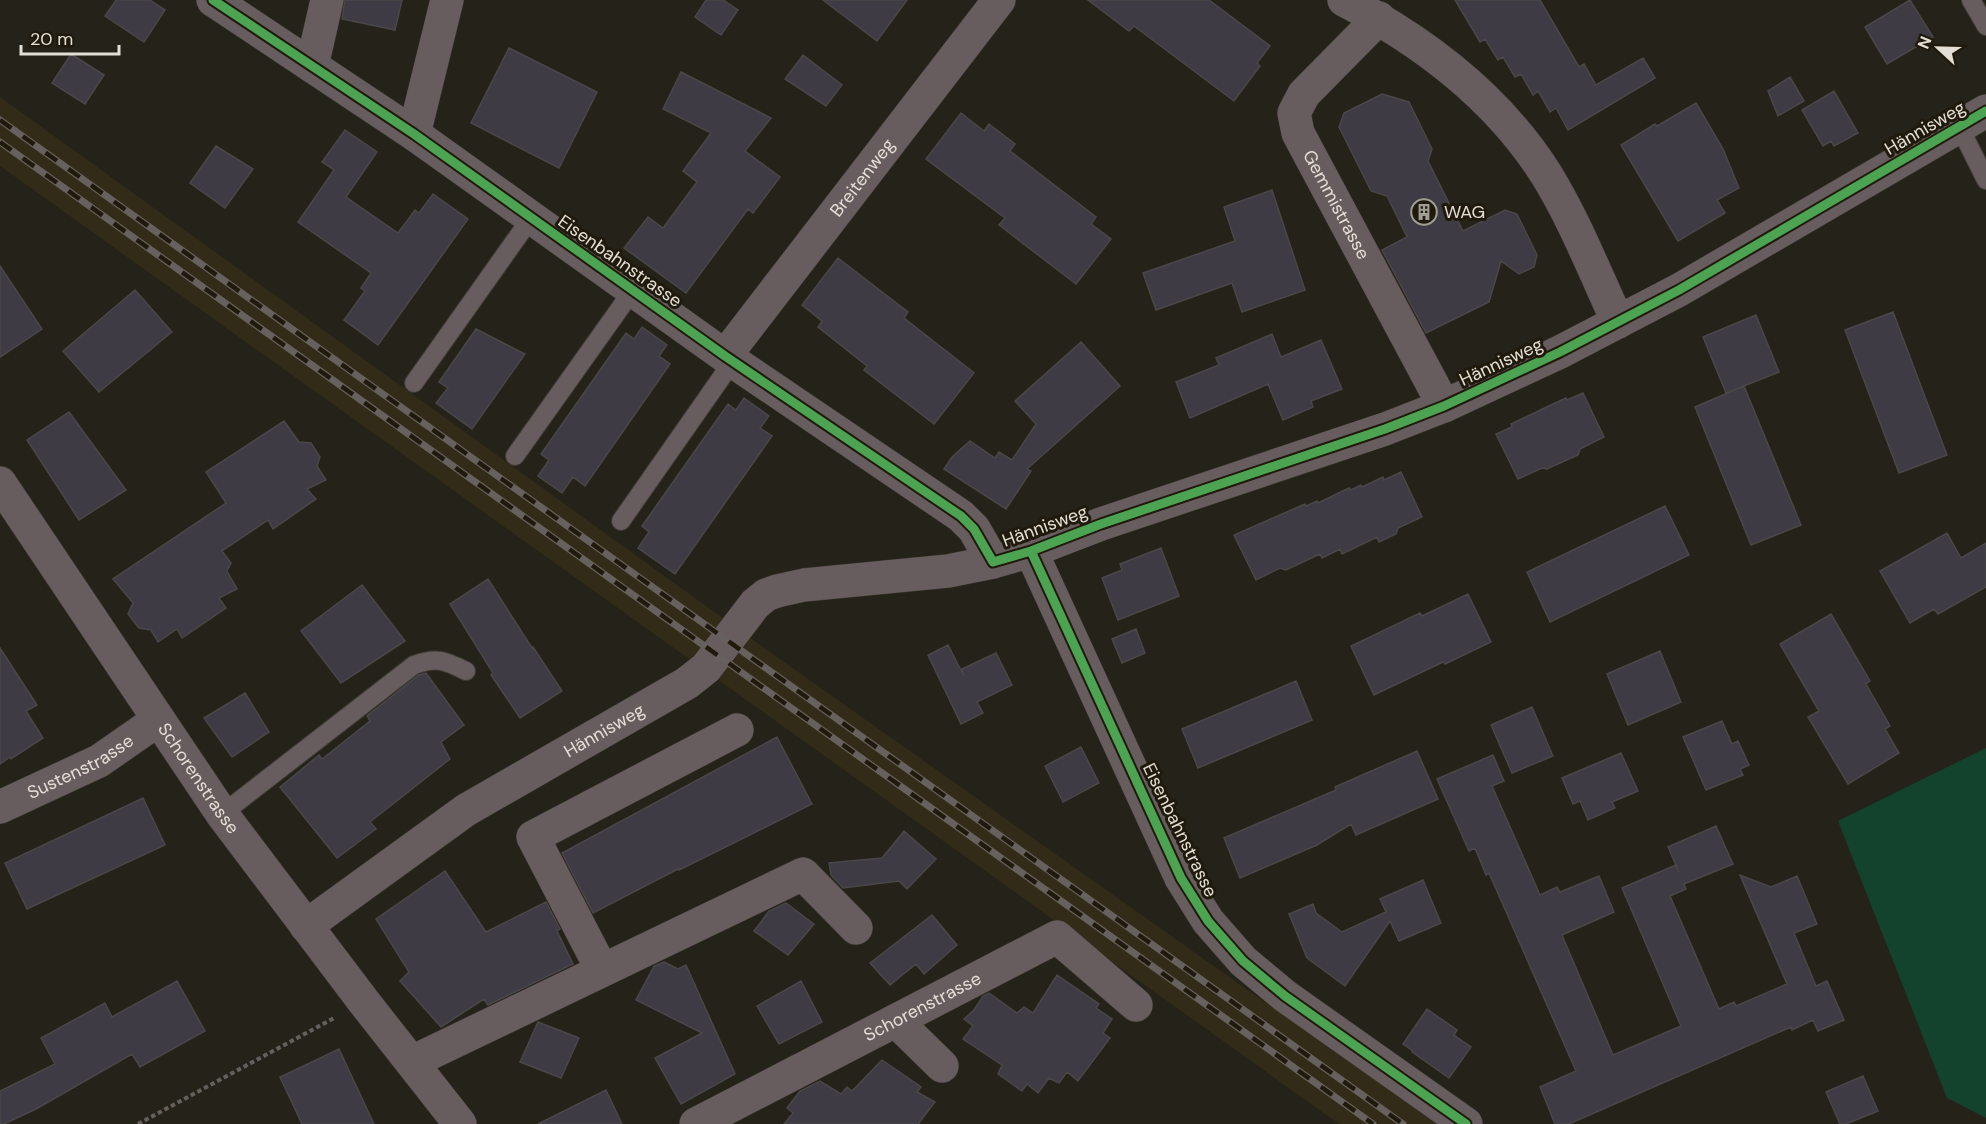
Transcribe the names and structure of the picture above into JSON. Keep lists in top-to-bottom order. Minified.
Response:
{"streets":{"street":["Hännisweg","Breitenweg","Gemmistrasse","Eisenbahnstrasse","Sustenstrasse","Schorenstrasse"]},"crossings":[["Hännisweg","Gemmistrasse"],["Hännisweg","Eisenbahnstrasse"],["Hännisweg","Schorenstrasse"],["Breitenweg","Eisenbahnstrasse"],["Sustenstrasse","Schorenstrasse"]],"places":{"building":["WAG"]},"scale_bar":"20 m","north":"left"}
